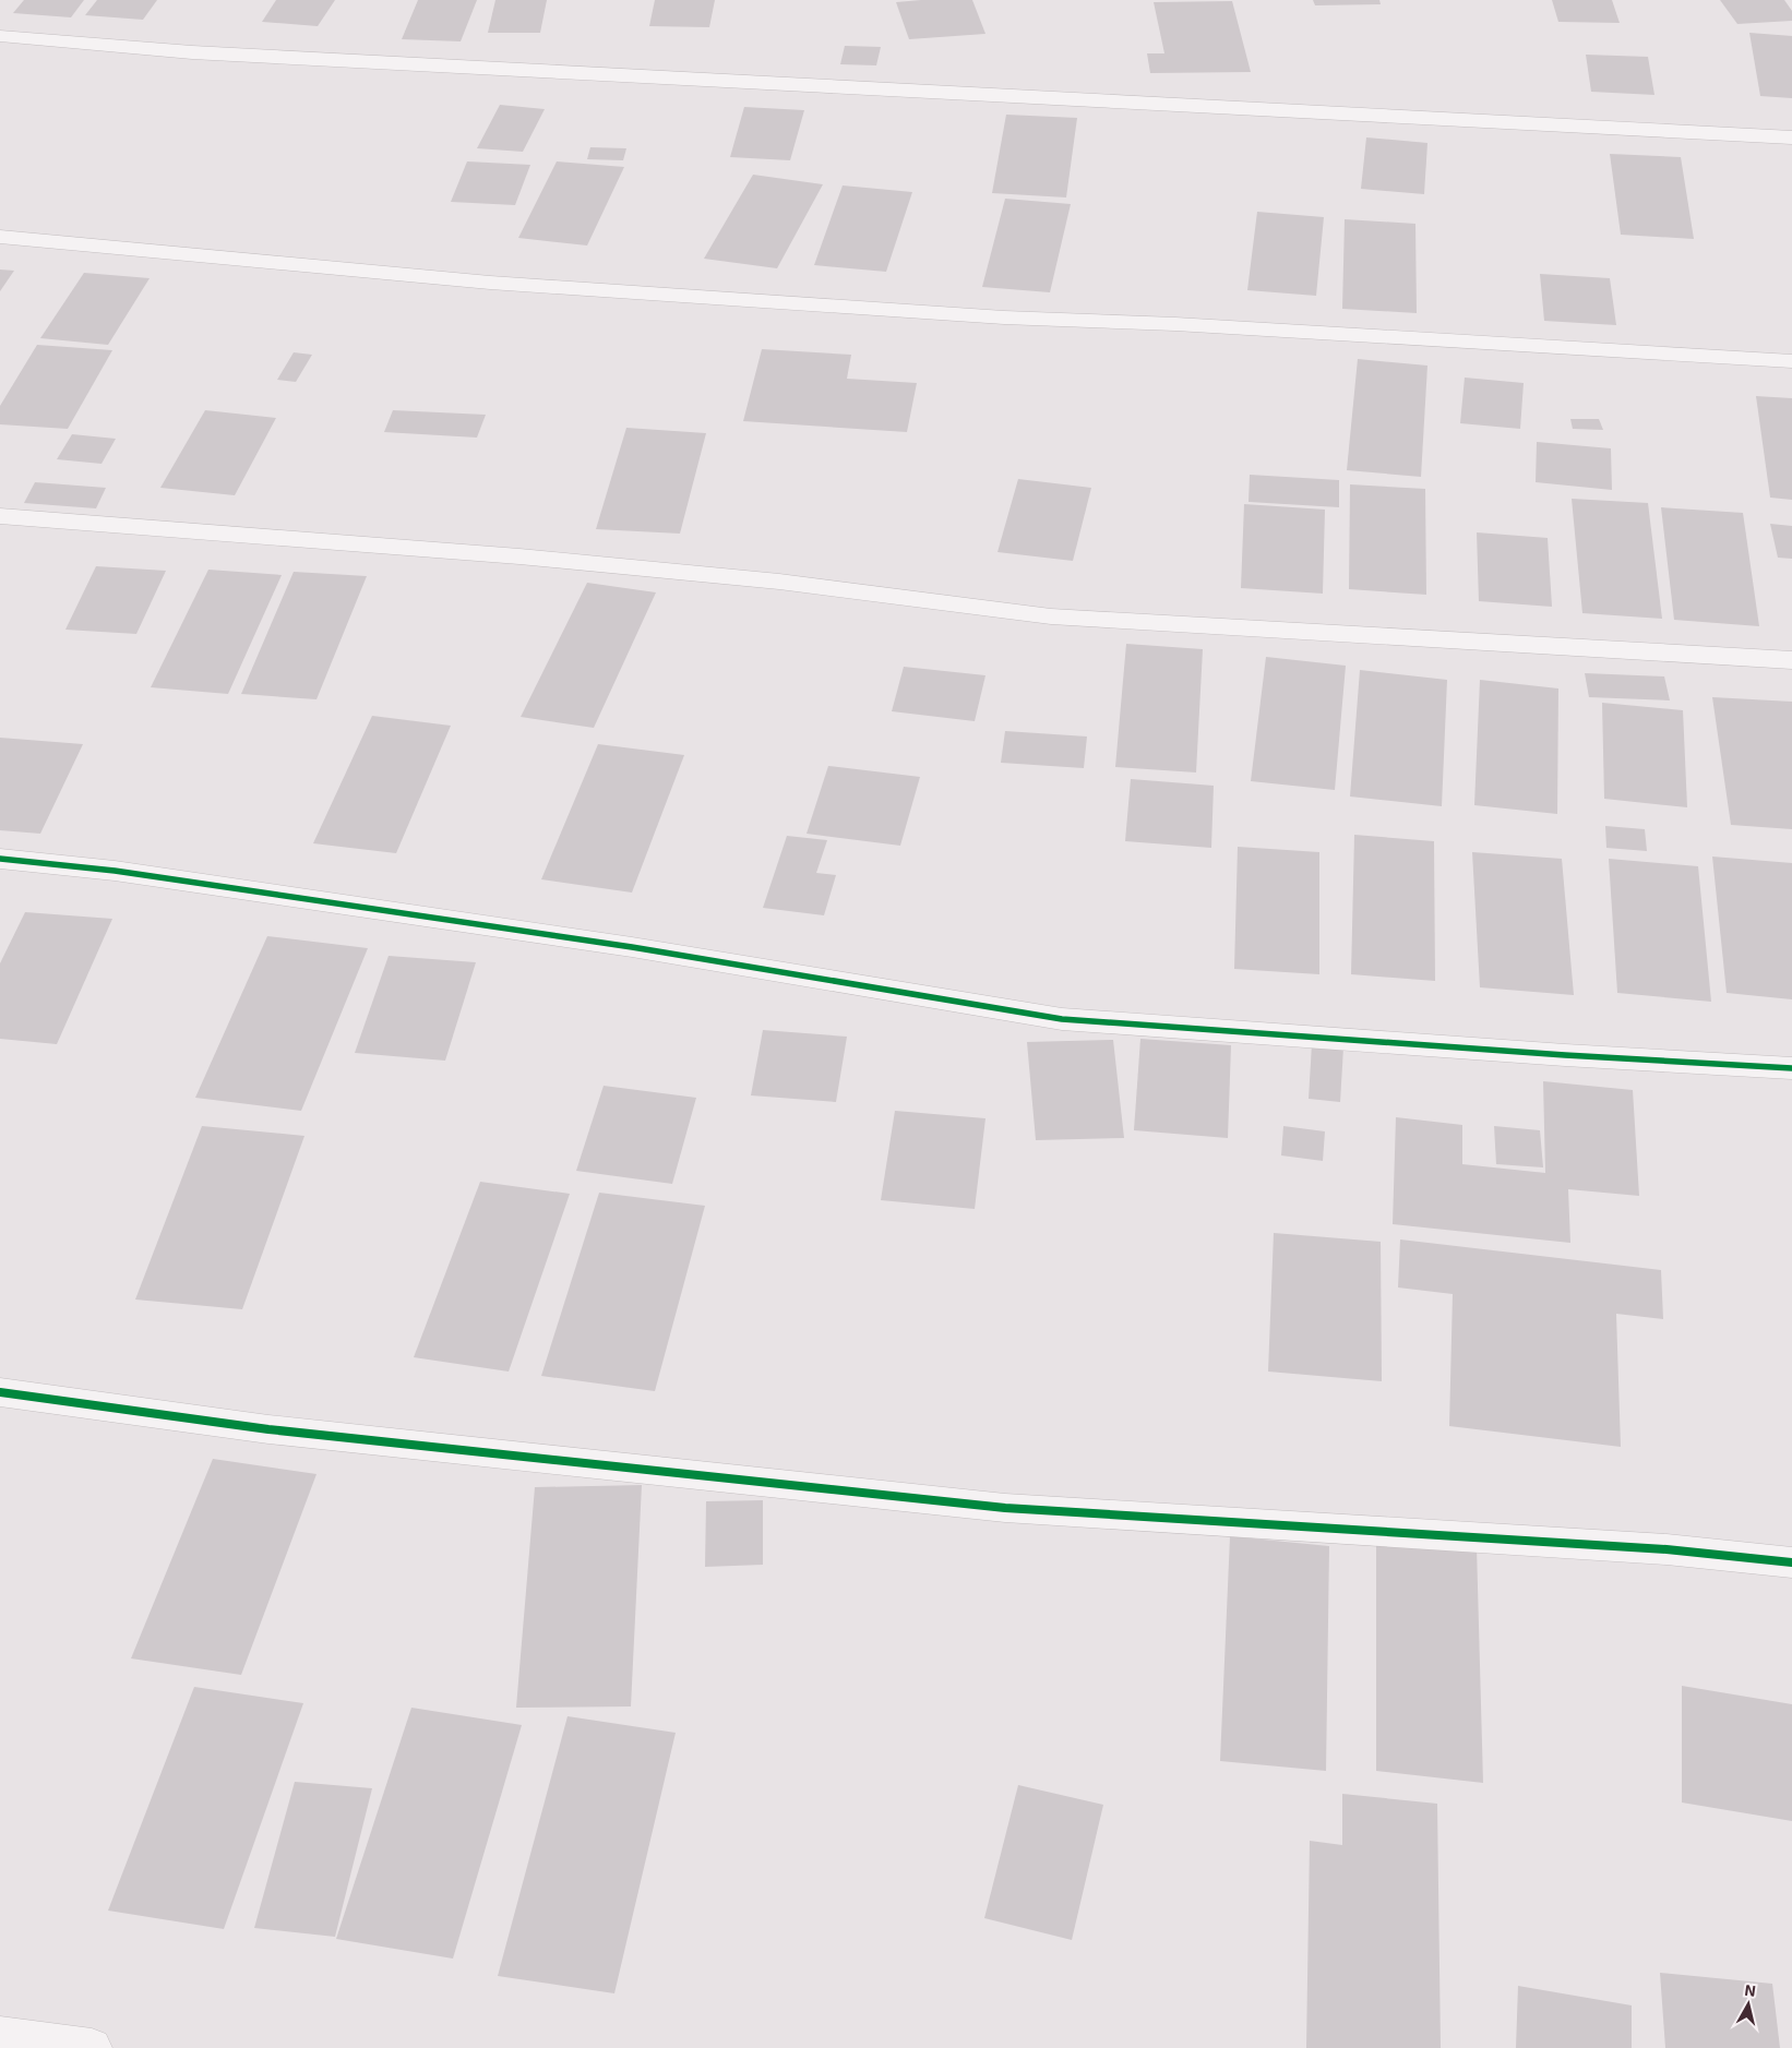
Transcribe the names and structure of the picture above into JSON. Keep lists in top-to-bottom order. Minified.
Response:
{"north":"top"}
